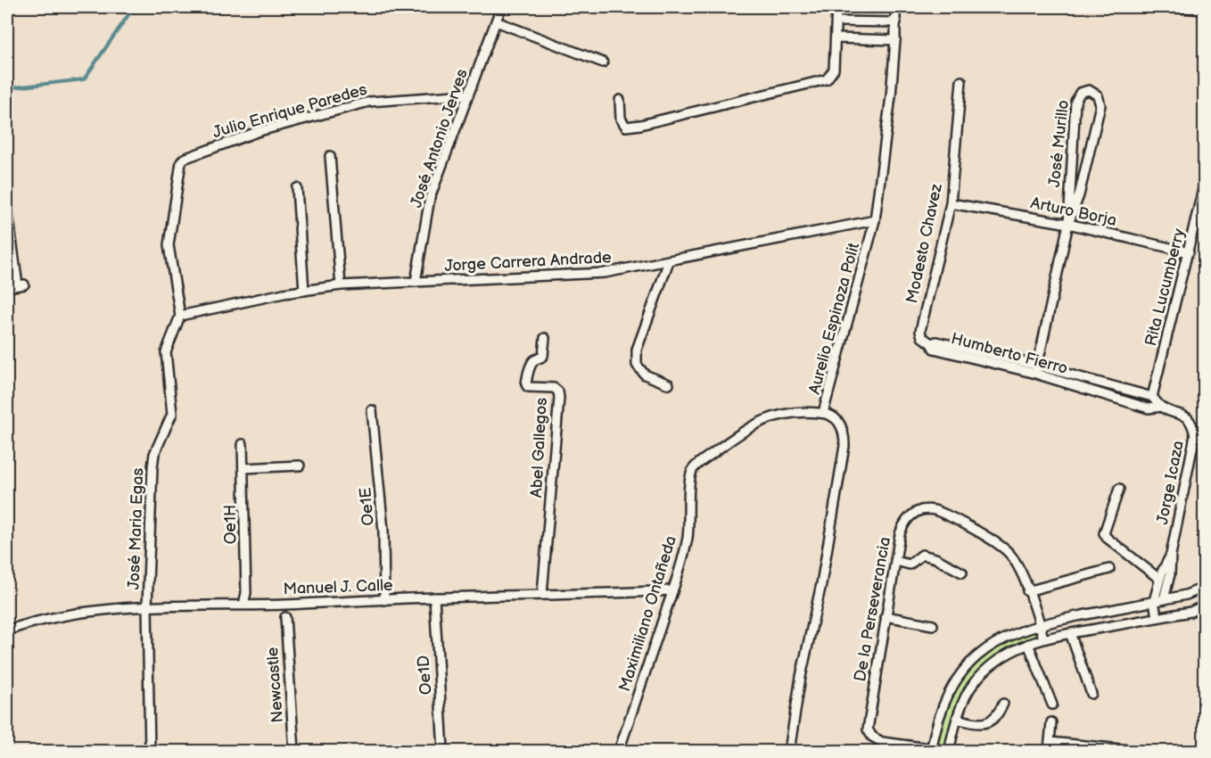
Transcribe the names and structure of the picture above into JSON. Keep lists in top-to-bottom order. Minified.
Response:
{"streets":{"street":["Julio Enrique Paredes","José Antonio Jerves","José Murillo","Arturo Borja","Modesto Chavez","Jorge Carrera Andrade","Rita Lucumberry","Aurelio Espinoza Polit","Humberto Fierro","Abel Gallegos","Jorge Icaza","Oe1E","Oe1H","José Maria Egas","Manuel J. Calle","De la Perseverancia","Maximiliano Ontañeda","Oe1D","Newcastle"]},"crossings":[["Julio Enrique Paredes","José Antonio Jerves"],["Julio Enrique Paredes","Jorge Carrera Andrade"],["Julio Enrique Paredes","José Maria Egas"],["José Antonio Jerves","Jorge Carrera Andrade"],["José Murillo","Arturo Borja"],["José Murillo","Humberto Fierro"],["Arturo Borja","Modesto Chavez"],["Arturo Borja","Rita Lucumberry"],["Modesto Chavez","Humberto Fierro"],["Jorge Carrera Andrade","Aurelio Espinoza Polit"],["Jorge Carrera Andrade","José Maria Egas"],["Rita Lucumberry","Humberto Fierro"],["Aurelio Espinoza Polit","Maximiliano Ontañeda"],["Humberto Fierro","Jorge Icaza"],["Abel Gallegos","Manuel J. Calle"],["Oe1E","Manuel J. Calle"],["Oe1H","Manuel J. Calle"],["José Maria Egas","Manuel J. Calle"],["Manuel J. Calle","Maximiliano Ontañeda"],["Manuel J. Calle","Oe1D"]]}
